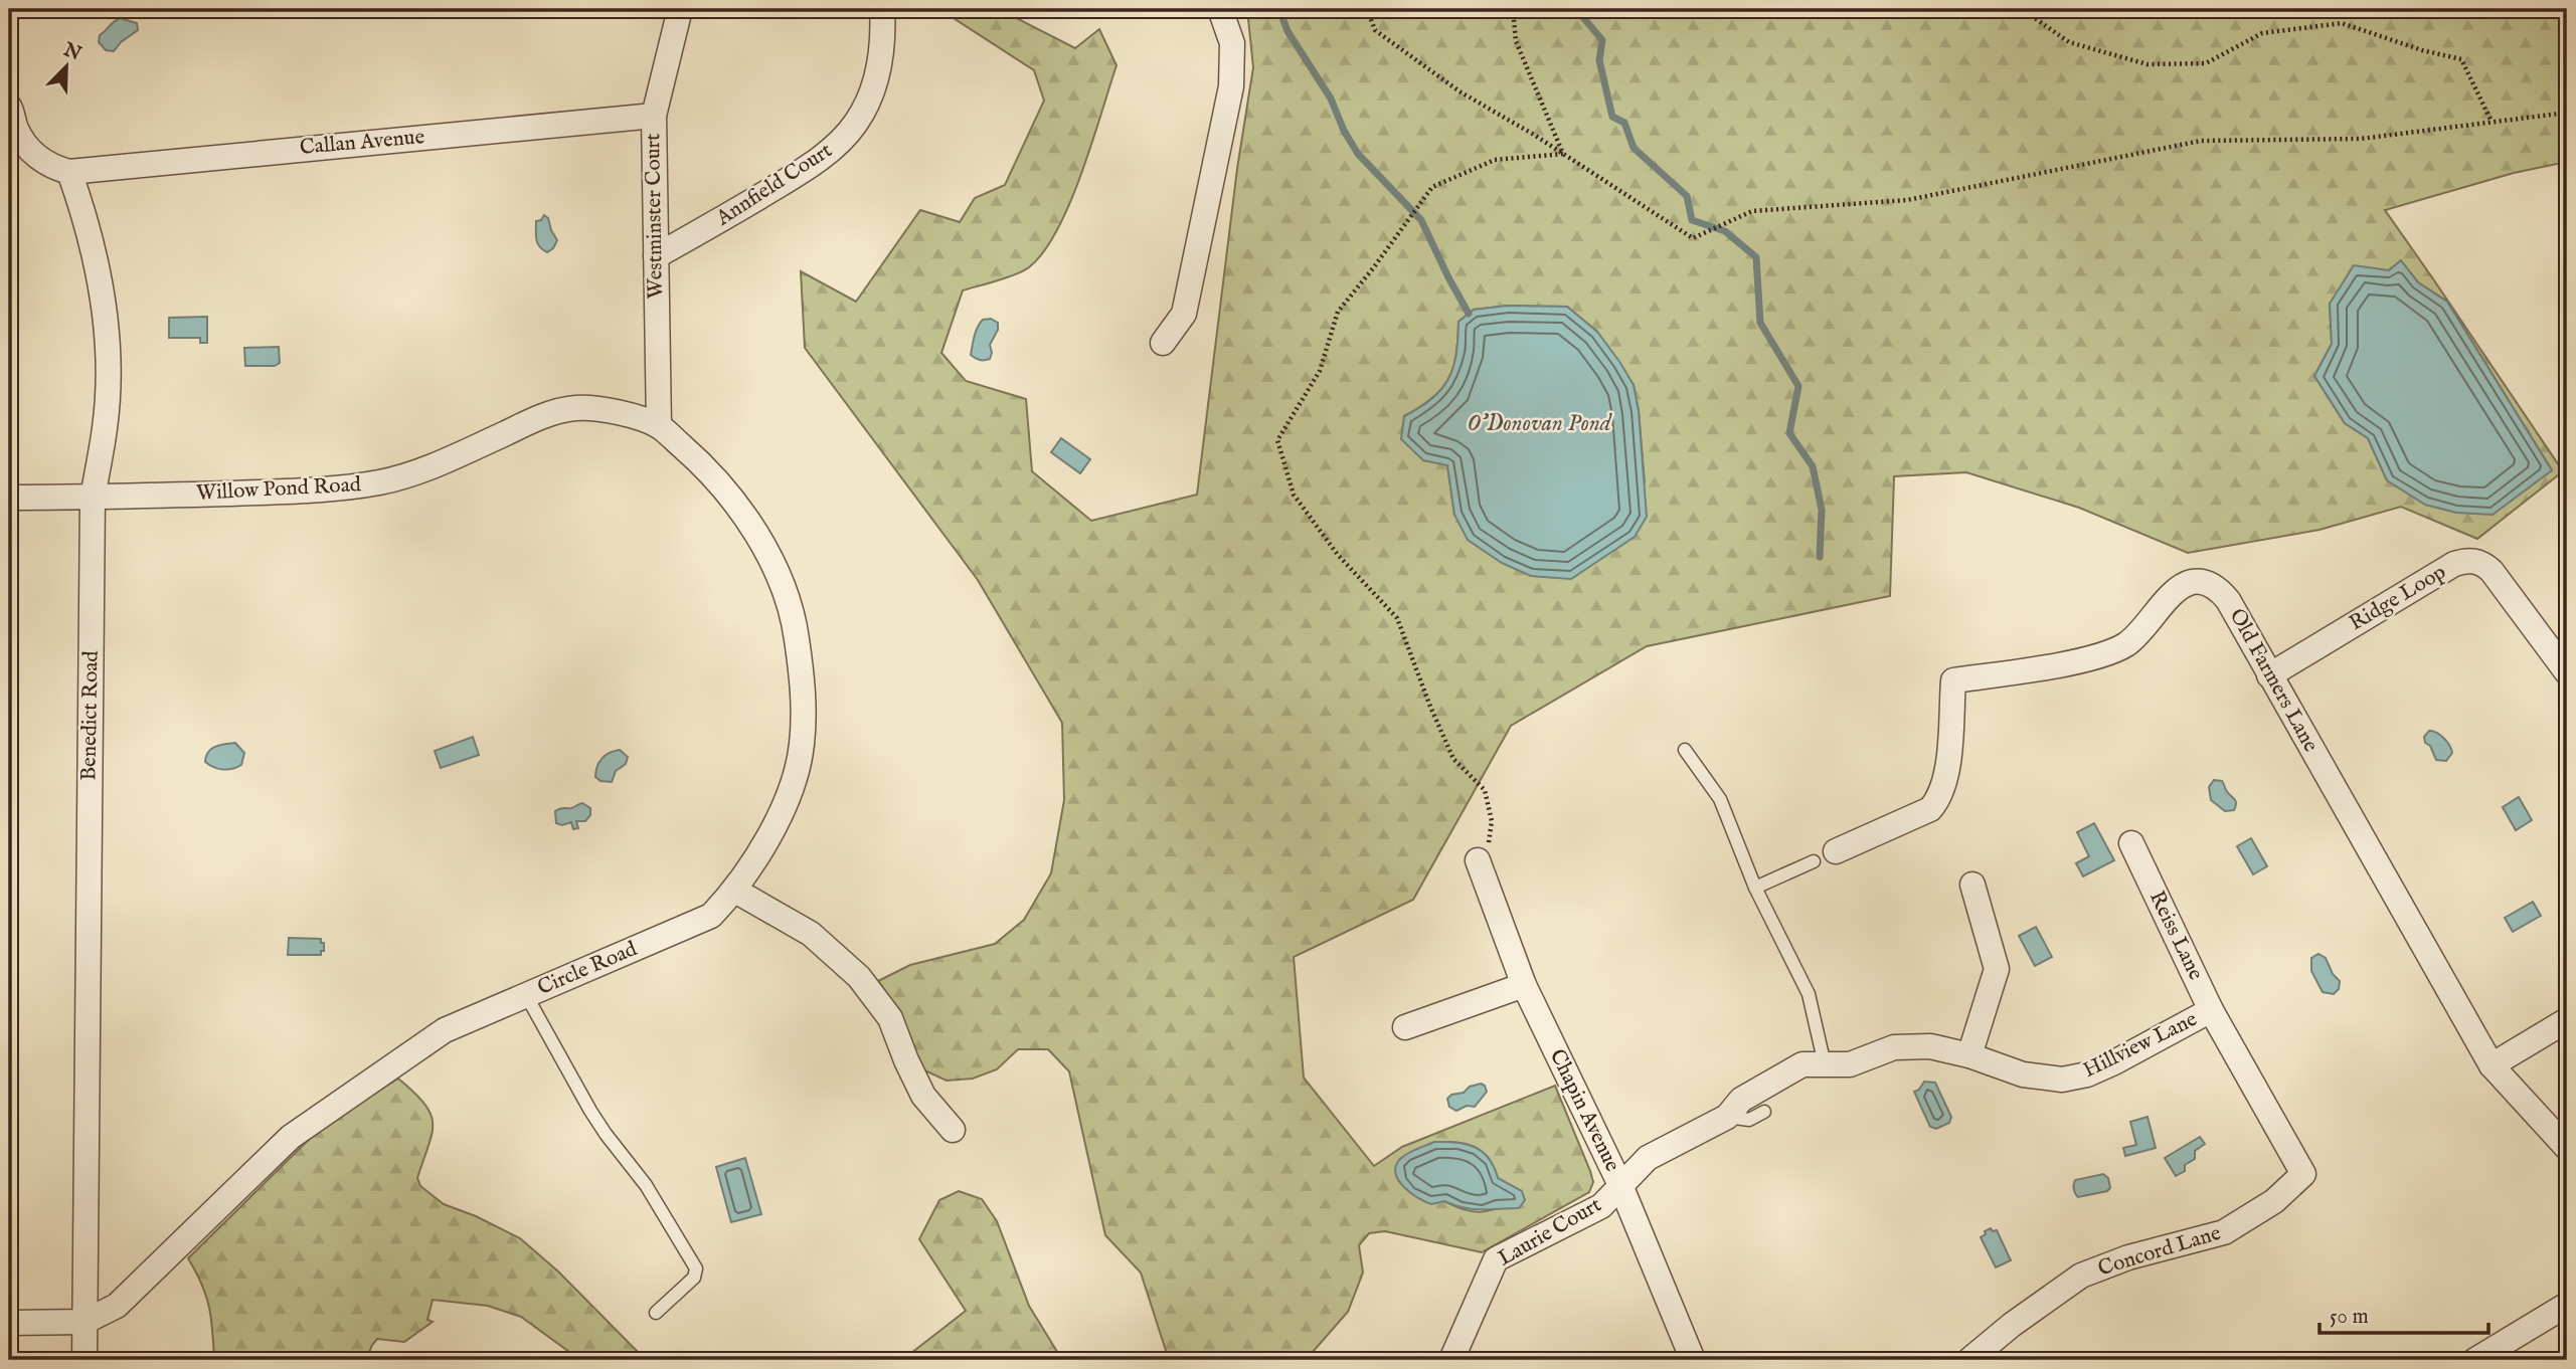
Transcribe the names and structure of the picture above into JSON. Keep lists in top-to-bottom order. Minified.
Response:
{"streets":{"street":["Callan Avenue","Annfield Court","Westminster Court","Willow Pond Road","Ridge Loop","Old Farmers Lane","Benedict Road","Reiss Lane","Circle Road","Hillview Lane","Chapin Avenue","Laurie Court","Concord Lane"]},"crossings":[["Callan Avenue","Westminster Court"],["Callan Avenue","Benedict Road"],["Annfield Court","Westminster Court"],["Westminster Court","Willow Pond Road"],["Westminster Court","Circle Road"],["Willow Pond Road","Benedict Road"],["Willow Pond Road","Circle Road"],["Ridge Loop","Old Farmers Lane"],["Benedict Road","Circle Road"],["Reiss Lane","Hillview Lane"],["Reiss Lane","Concord Lane"],["Hillview Lane","Laurie Court"],["Chapin Avenue","Laurie Court"]],"water":["O'Donovan Pond"],"scale_bar":"50 m","north":"top right"}
